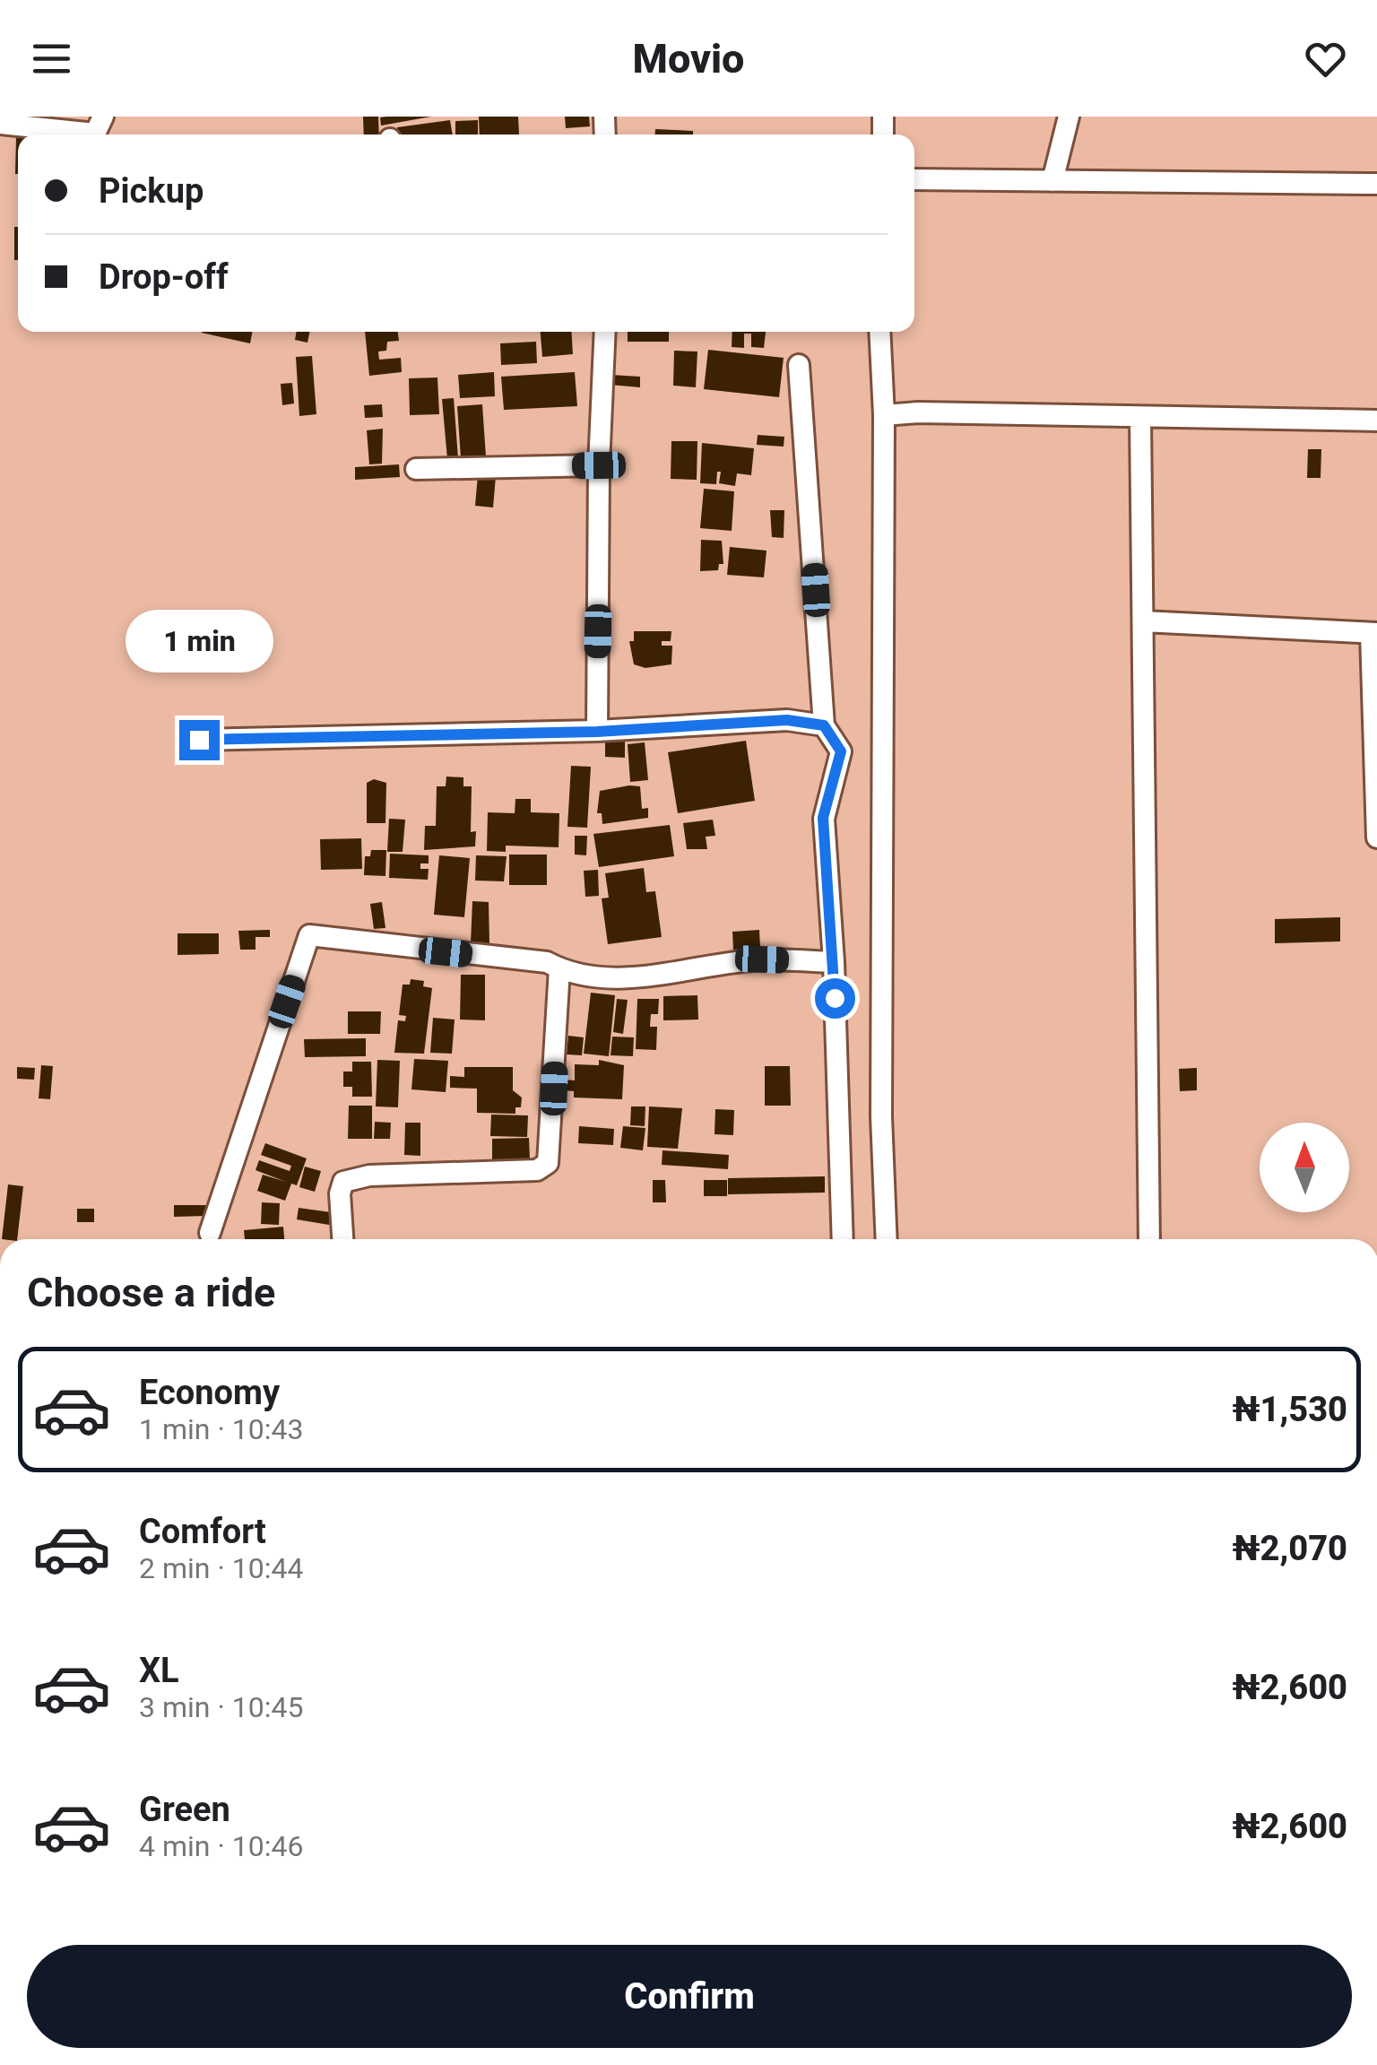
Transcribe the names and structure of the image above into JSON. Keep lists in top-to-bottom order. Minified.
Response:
{"north":"top","page":{"header":"Movio","banner":["Pickup","Drop-off"],"bubble":"1 min","heading":"Choose a ride","list":[{"name":"Economy","note":"1 min · 10:43","value":"₦1,530"},{"name":"Comfort","note":"2 min · 10:44","value":"₦2,070"},{"name":"XL","note":"3 min · 10:45","value":"₦2,600"},{"name":"Green","note":"4 min · 10:46","value":"₦2,600"}],"buttons":"Confirm"}}
